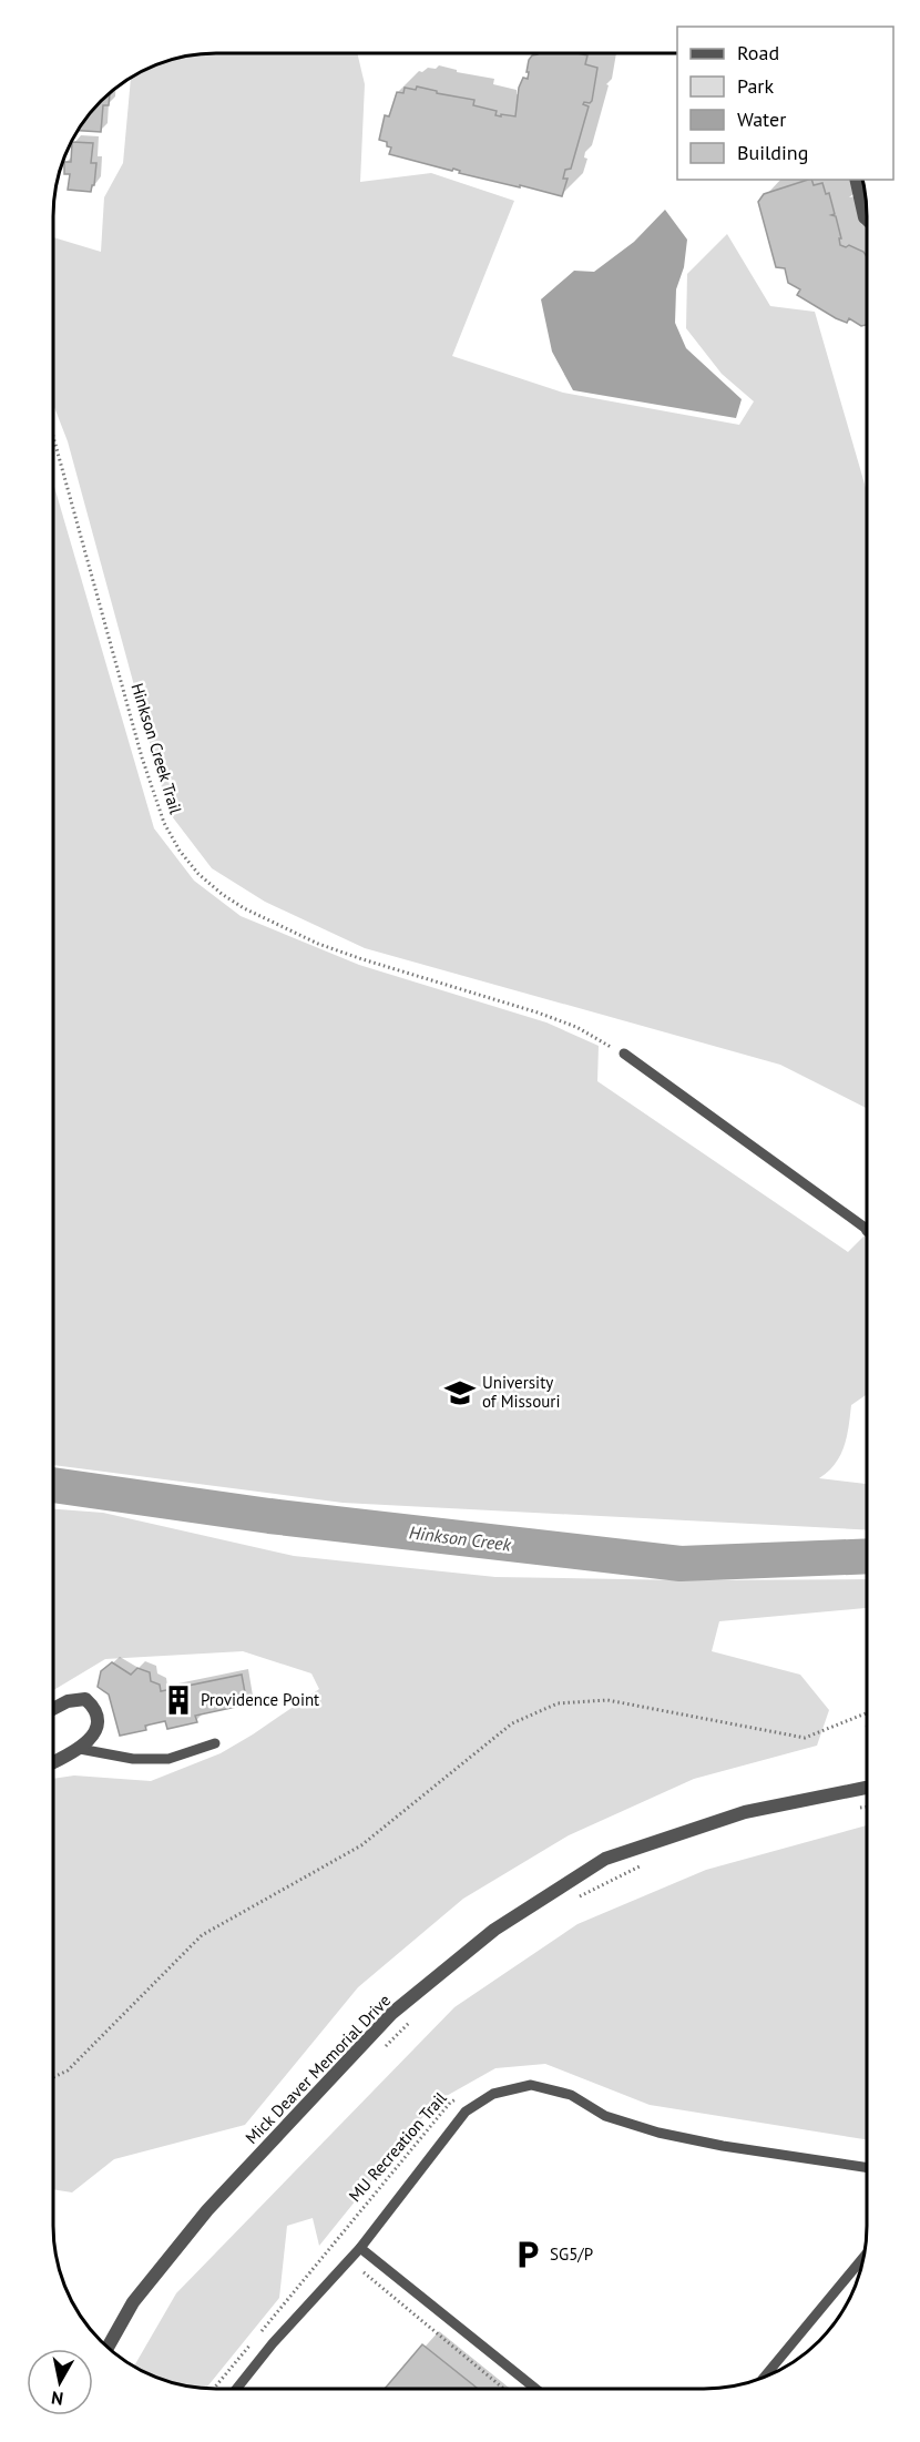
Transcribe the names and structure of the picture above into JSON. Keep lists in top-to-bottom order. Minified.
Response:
{"streets":{"street":["Mick Deaver Memorial Drive"],"path":["Hinkson Creek Trail","MU Recreation Trail"]},"water":["Hinkson Creek"],"places":{"school or university":["University of Missouri"],"building":["Providence Point"],"parking":["SG5/P"]},"legend":["Road","Park","Water","Building"],"north":"bottom"}
